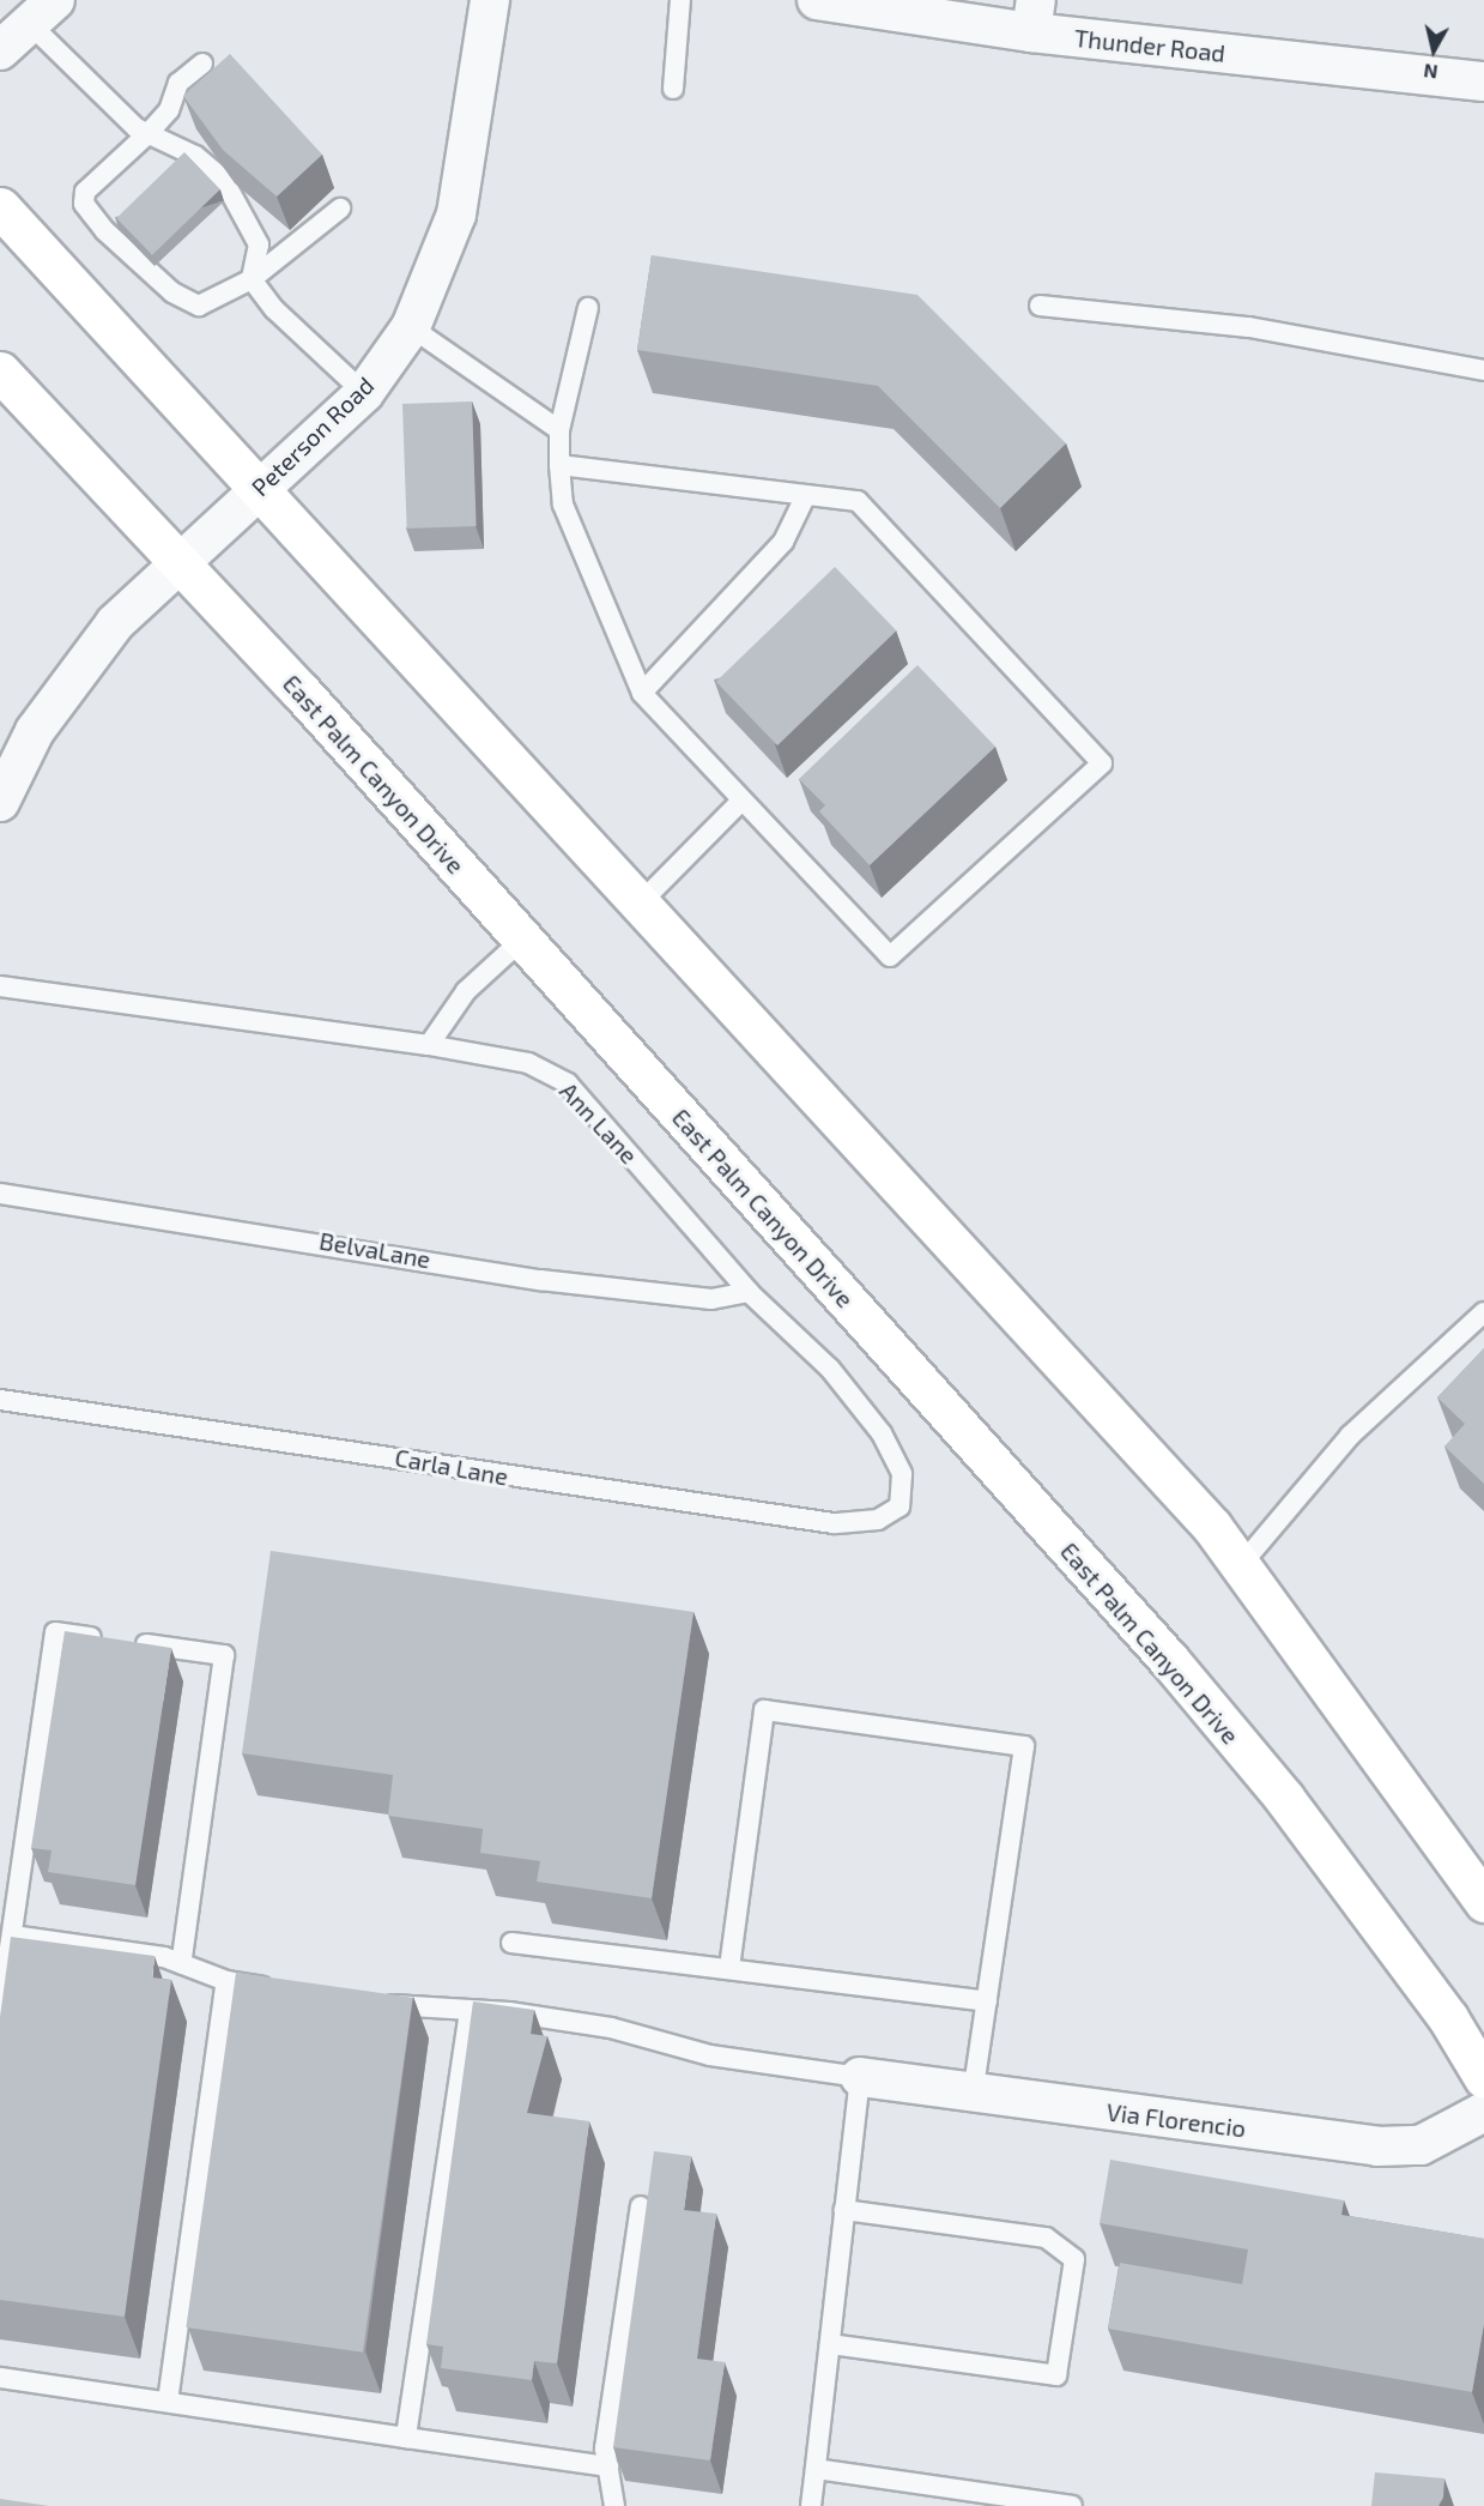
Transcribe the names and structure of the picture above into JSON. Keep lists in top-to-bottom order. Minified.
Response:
{"streets":{"main road":["East Palm Canyon Drive"],"street":["Thunder Road","Peterson Road","Via Florencio"],"lane":["Ann Lane","BelvaLane","Carla Lane"]},"crossings":[["Peterson Road","East Palm Canyon Drive"],["Ann Lane","BelvaLane"],["Ann Lane","Carla Lane"]],"north":"bottom"}
